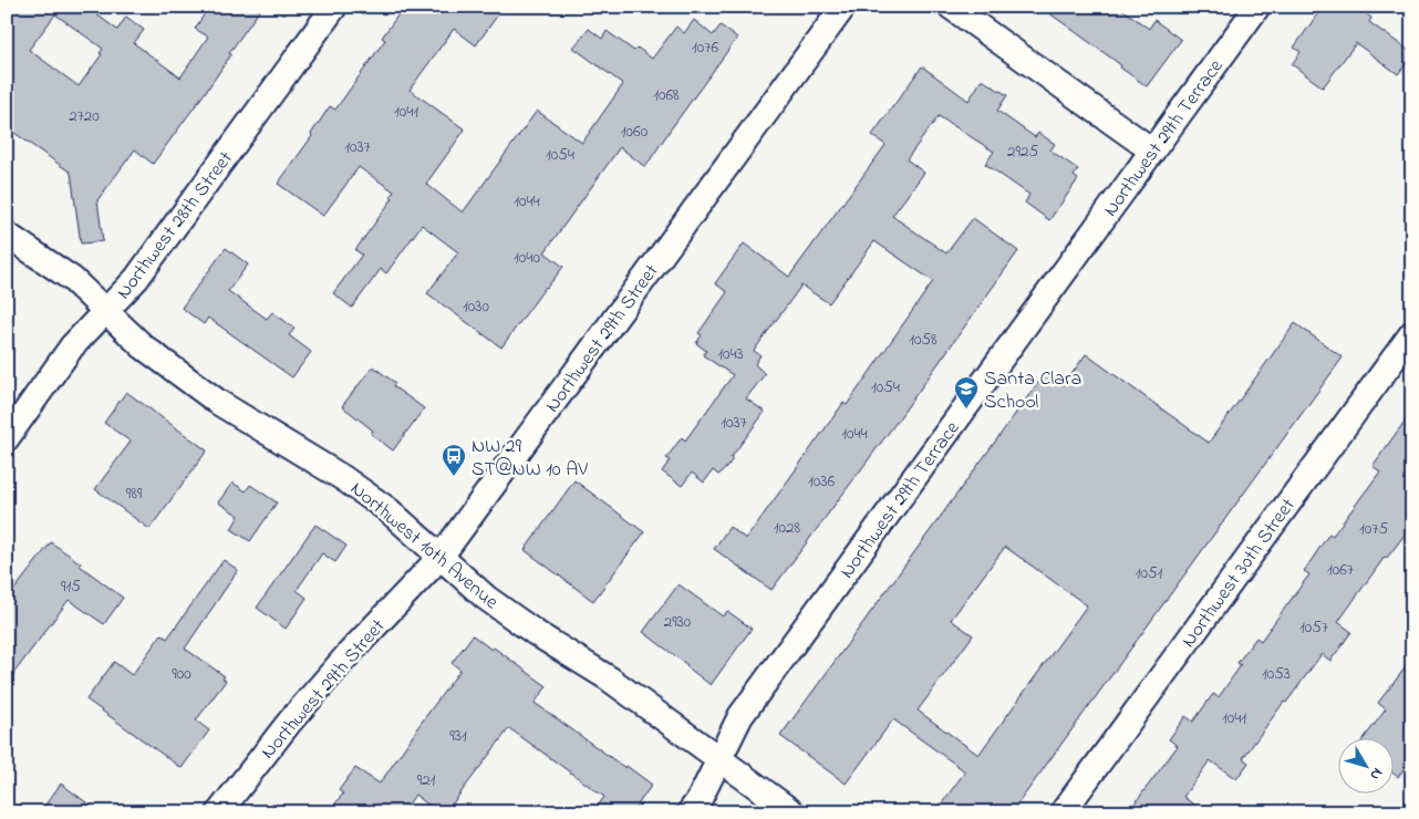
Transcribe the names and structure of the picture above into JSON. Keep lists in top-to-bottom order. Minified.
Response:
{"streets":{"street":["Northwest 29th Terrace","Northwest 28th Street","Northwest 29th Street","Northwest 10th Avenue","Northwest 30th Street"]},"crossings":[["Northwest 29th Terrace","Northwest 10th Avenue"],["Northwest 28th Street","Northwest 10th Avenue"],["Northwest 29th Street","Northwest 10th Avenue"]],"places":{"school or university":["Santa Clara School"],"bus stop":["NW 29 ST@NW 10 AV"]},"house_numbers":["1076","1068","1041","2720","1060","1037","2925","1054","1044","1040","1030","1058","1043","1054","1037","1044","1036","989","1028","1075","1067","1051","915","2930","1057","900","1053","1041","931","921"],"north":"bottom right"}
